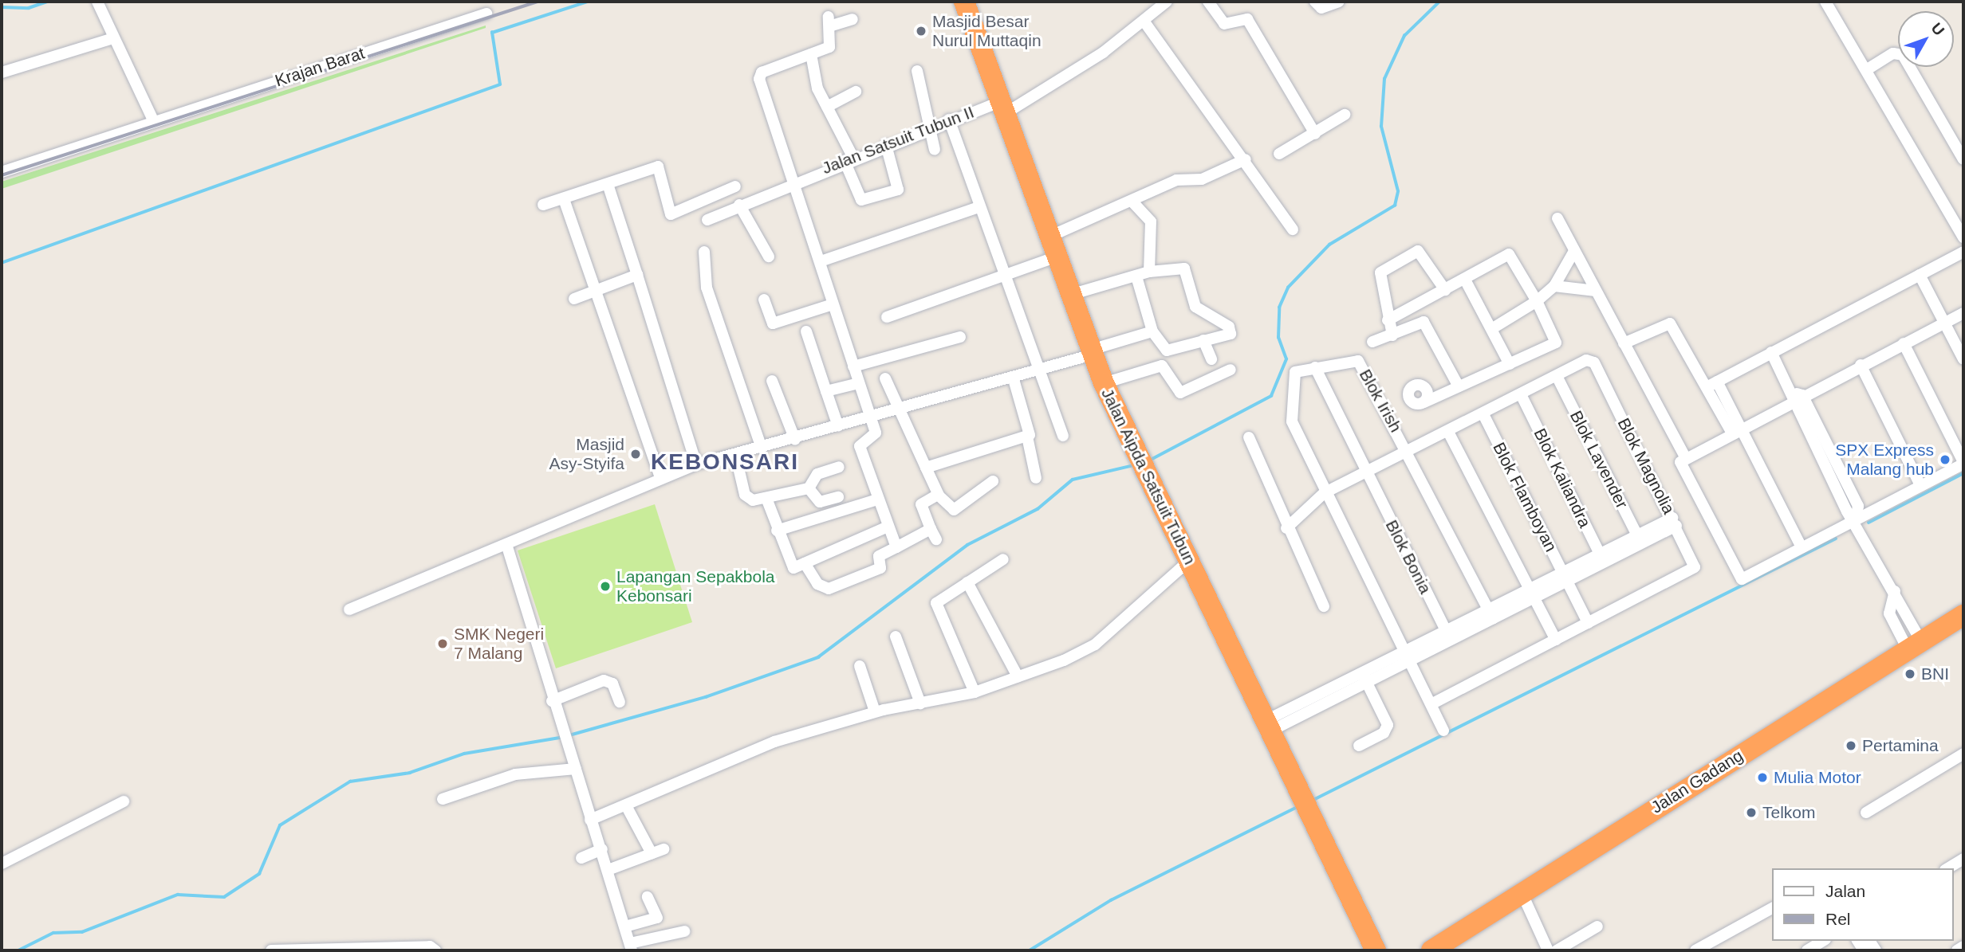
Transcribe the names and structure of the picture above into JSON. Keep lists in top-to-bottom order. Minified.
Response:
{"streets":{"highway":["Jalan Aipda Satsuit Tubun","Jalan Gadang"],"street":["Krajan Barat","Jalan Satsuit Tubun II","Blok Irish","Blok Lavender","Blok Magnolia","Blok Kaliandra","Blok Flamboyan","Blok Bonia"]},"crossings":[["Jalan Satsuit Tubun II","Jalan Aipda Satsuit Tubun"],["Blok Irish","Blok Bonia"],["Blok Lavender","Blok Magnolia"],["Blok Magnolia","Blok Flamboyan"]],"districts":["KEBONSARI"],"places":["Masjid Besar Nurul Muttaqin","Masjid Asy-Styifa","SPX Express Malang hub","Lapangan Sepakbola Kebonsari","SMK Negeri 7 Malang","BNI","Pertamina","Mulia Motor","Telkom"],"legend":["Jalan","Rel"],"north":"top right"}
